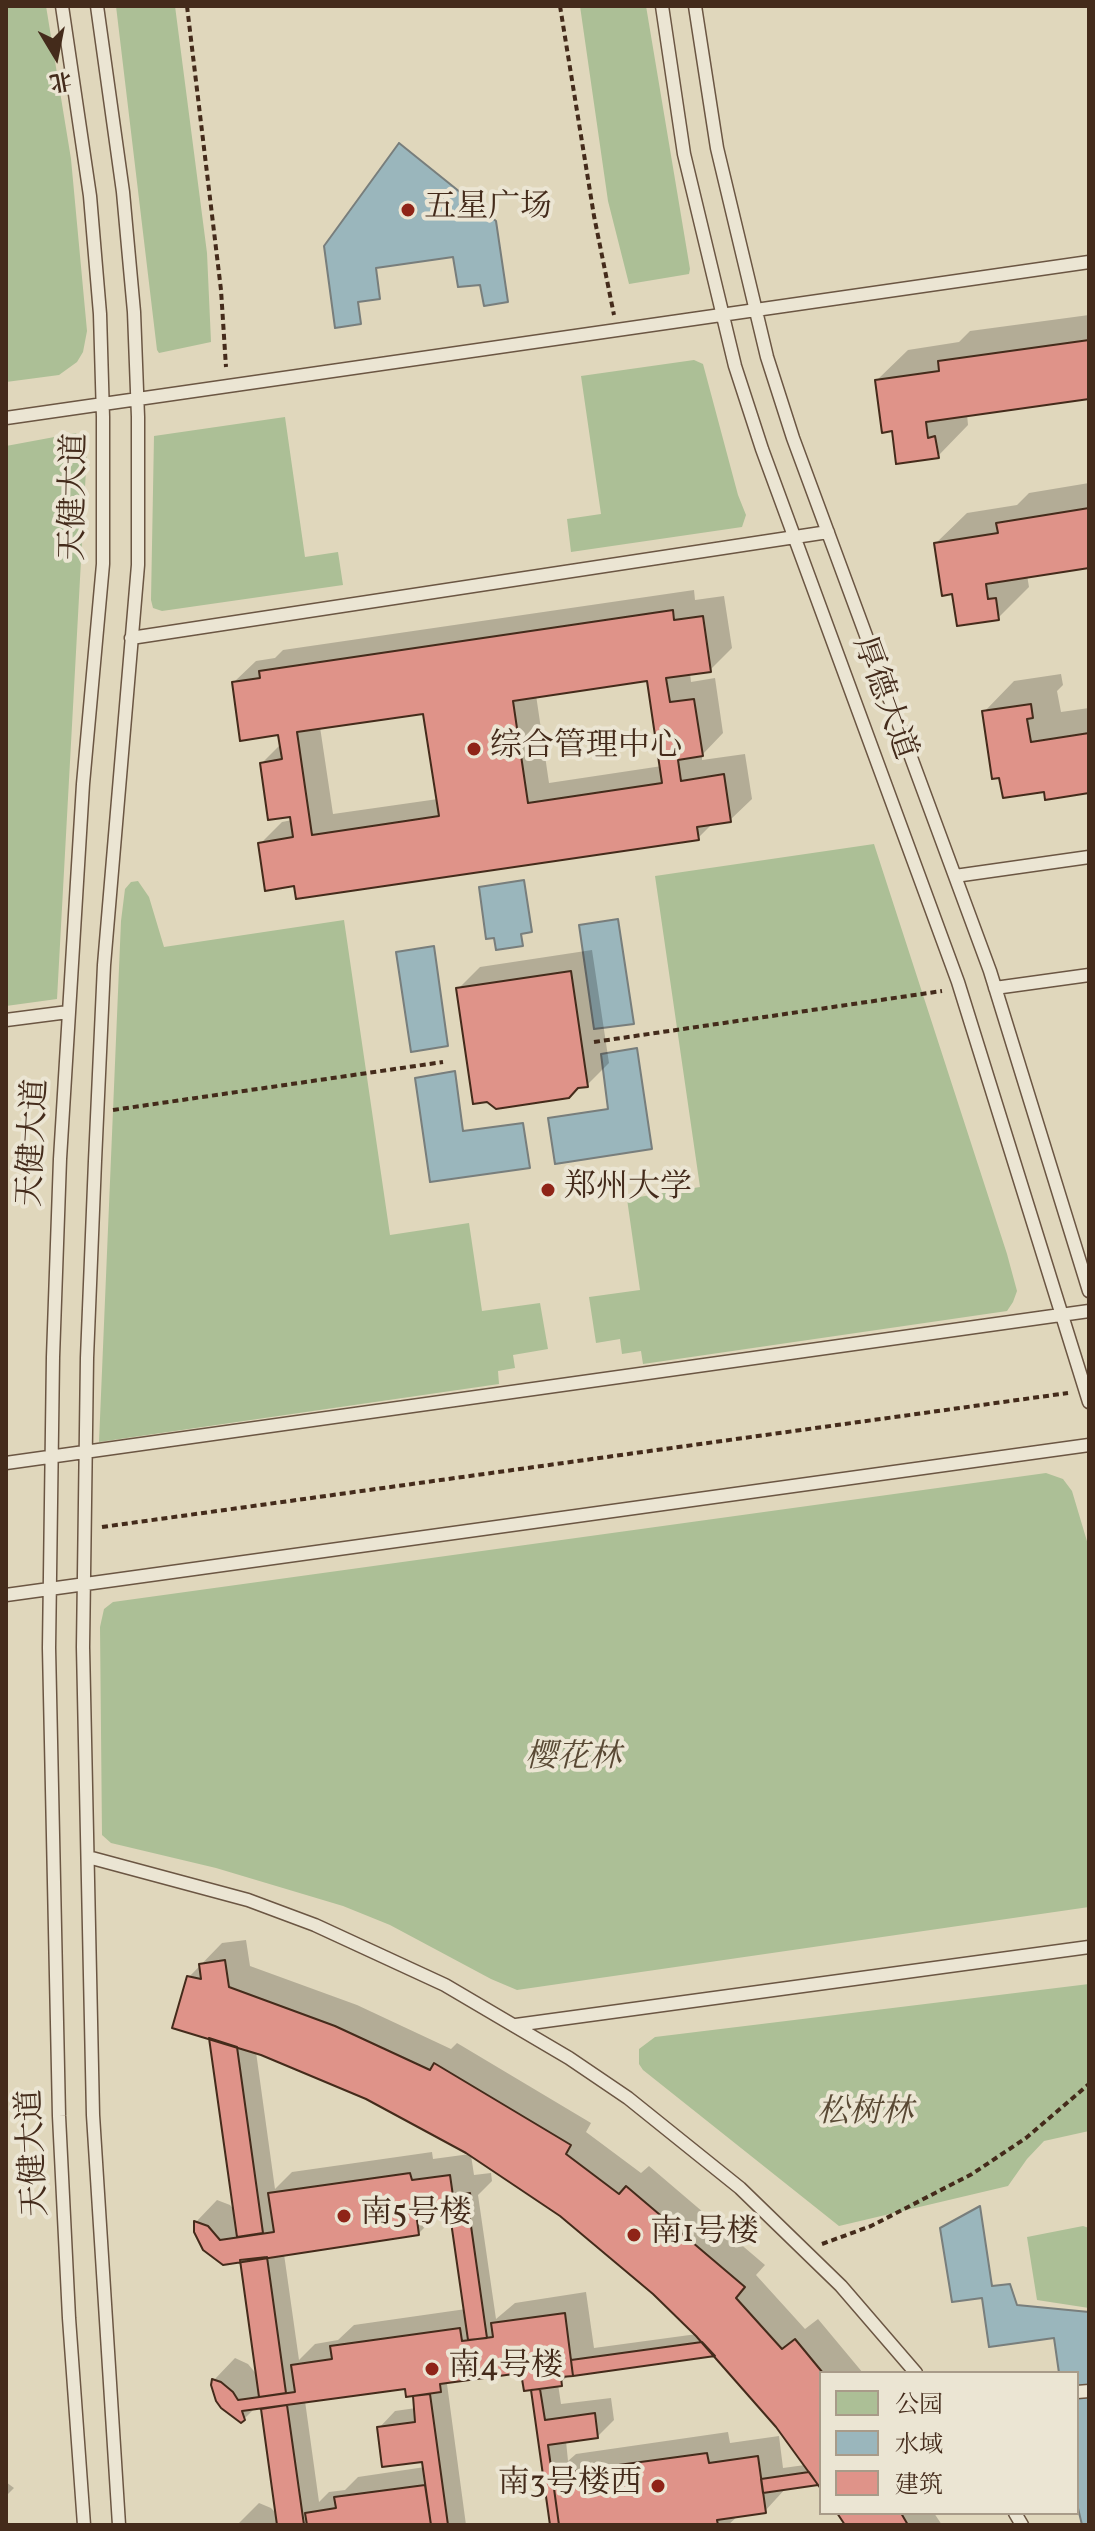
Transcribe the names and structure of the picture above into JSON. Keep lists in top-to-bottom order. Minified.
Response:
{"streets":{"lane":["天健大道","厚德大道"]},"parks":["樱花林","松树林"],"places":["五星广场","综合管理中心","郑州大学","南5号楼","南1号楼","南4号楼","南3号楼西"],"legend":["公园","水域","建筑"],"north":"bottom"}
